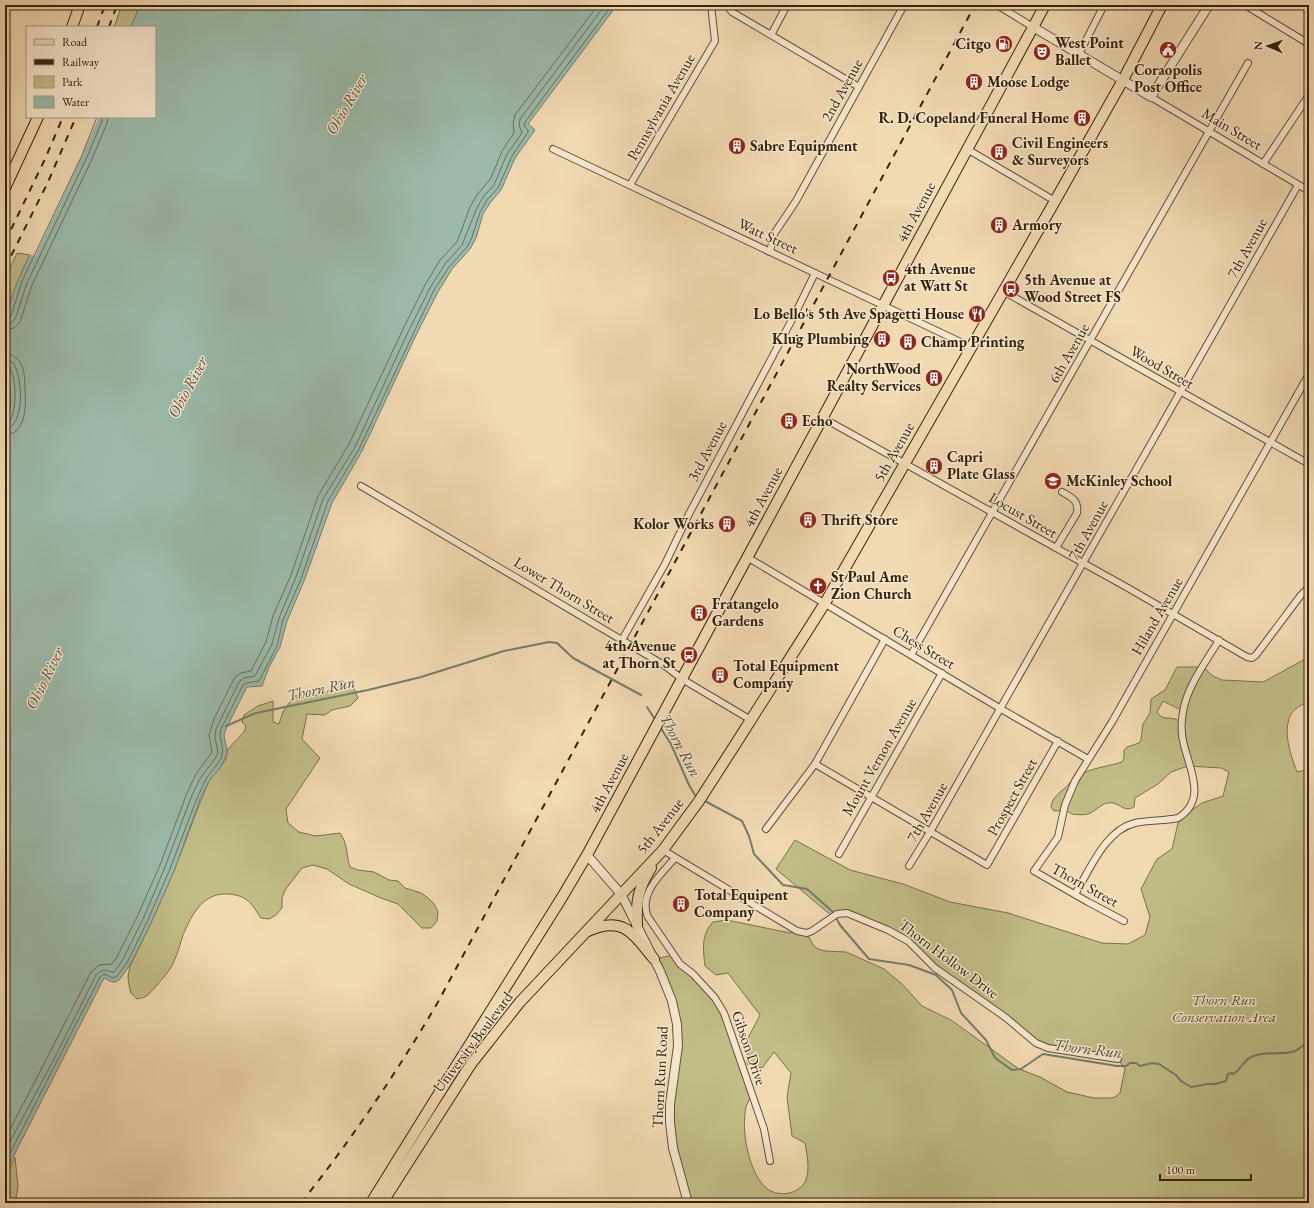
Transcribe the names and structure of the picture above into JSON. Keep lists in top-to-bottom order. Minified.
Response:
{"streets":{"main road":["4th Avenue","5th Avenue","University Boulevard"],"street":["2nd Avenue","Pennsylvania Avenue","Main Street","Watt Street","7th Avenue","6th Avenue","Wood Street","3rd Avenue","Locust Street","Lower Thorn Street","Hiland Avenue","Chess Street","Mount Vernon Avenue","Prospect Street","Thorn Street","Thorn Hollow Drive","Gibson Drive","Thorn Run Road"]},"crossings":[["2nd Avenue","Watt Street"],["Pennsylvania Avenue","Watt Street"],["Main Street","4th Avenue"],["Main Street","7th Avenue"],["Main Street","6th Avenue"],["Main Street","5th Avenue"],["4th Avenue","Watt Street"],["4th Avenue","Locust Street"],["4th Avenue","Lower Thorn Street"],["4th Avenue","Chess Street"],["4th Avenue","University Boulevard"],["4th Avenue","Thorn Run Road"],["Watt Street","3rd Avenue"],["Watt Street","5th Avenue"],["7th Avenue","Wood Street"],["7th Avenue","Locust Street"],["7th Avenue","Chess Street"],["7th Avenue","Prospect Street"],["6th Avenue","Wood Street"],["6th Avenue","Locust Street"],["6th Avenue","Chess Street"],["Wood Street","5th Avenue"],["Wood Street","Hiland Avenue"],["3rd Avenue","Lower Thorn Street"],["5th Avenue","Locust Street"],["5th Avenue","Lower Thorn Street"],["5th Avenue","Chess Street"],["5th Avenue","Thorn Hollow Drive"],["5th Avenue","University Boulevard"],["5th Avenue","Thorn Run Road"],["Locust Street","Hiland Avenue"],["Hiland Avenue","Chess Street"],["Hiland Avenue","Thorn Street"],["Chess Street","Mount Vernon Avenue"],["Chess Street","Prospect Street"],["Thorn Hollow Drive","Gibson Drive"],["University Boulevard","Thorn Run Road"]],"water":["Ohio River","Thorn Run"],"parks":["Thorn Run Conservation Area"],"places":{"fuel station":["Citgo"],"public building":["Coraopolis Post Office"],"theatre":["West Point Ballet"],"building":["Moose Lodge","R. D. Copeland Funeral Home","Sabre Equipment","Civil Engineers & Surveyors","Armory","Klug Plumbing","Champ Printing","NorthWood Realty Services","Echo","Capri Plate Glass","Thrift Store","Kolor Works","Fratangelo Gardens","Total Equipment Company","Total Equipent Company"],"bus stop":["4th Avenue at Watt St","5th Avenue at Wood Street FS","4th Avenue at Thorn St"],"restaurant":["Lo Bello's 5th Ave Spagetti House"],"school or university":["McKinley School"],"church":["St Paul Ame Zion Church"]},"legend":["Road","Railway","Park","Water"],"scale_bar":"100 m","north":"left"}
